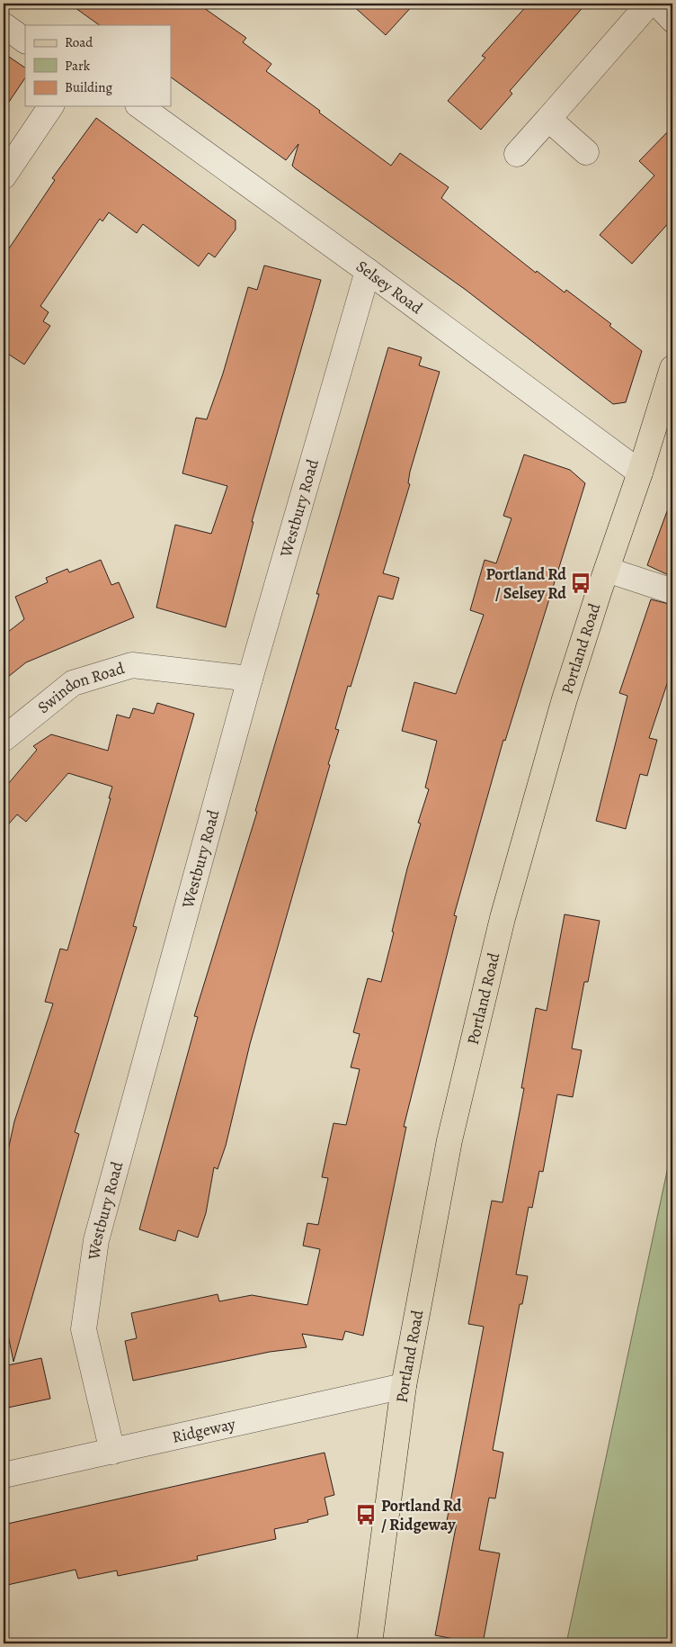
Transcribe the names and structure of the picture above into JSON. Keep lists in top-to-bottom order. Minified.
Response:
{"streets":{"main road":["Portland Road"],"street":["Selsey Road","Westbury Road","Swindon Road","Ridgeway"]},"crossings":[["Selsey Road","Westbury Road"],["Selsey Road","Portland Road"],["Westbury Road","Swindon Road"],["Westbury Road","Ridgeway"],["Portland Road","Ridgeway"]],"places":{"bus stop":["Portland Rd / Selsey Rd","Portland Rd / Ridgeway"]},"legend":["Road","Park","Building"]}
